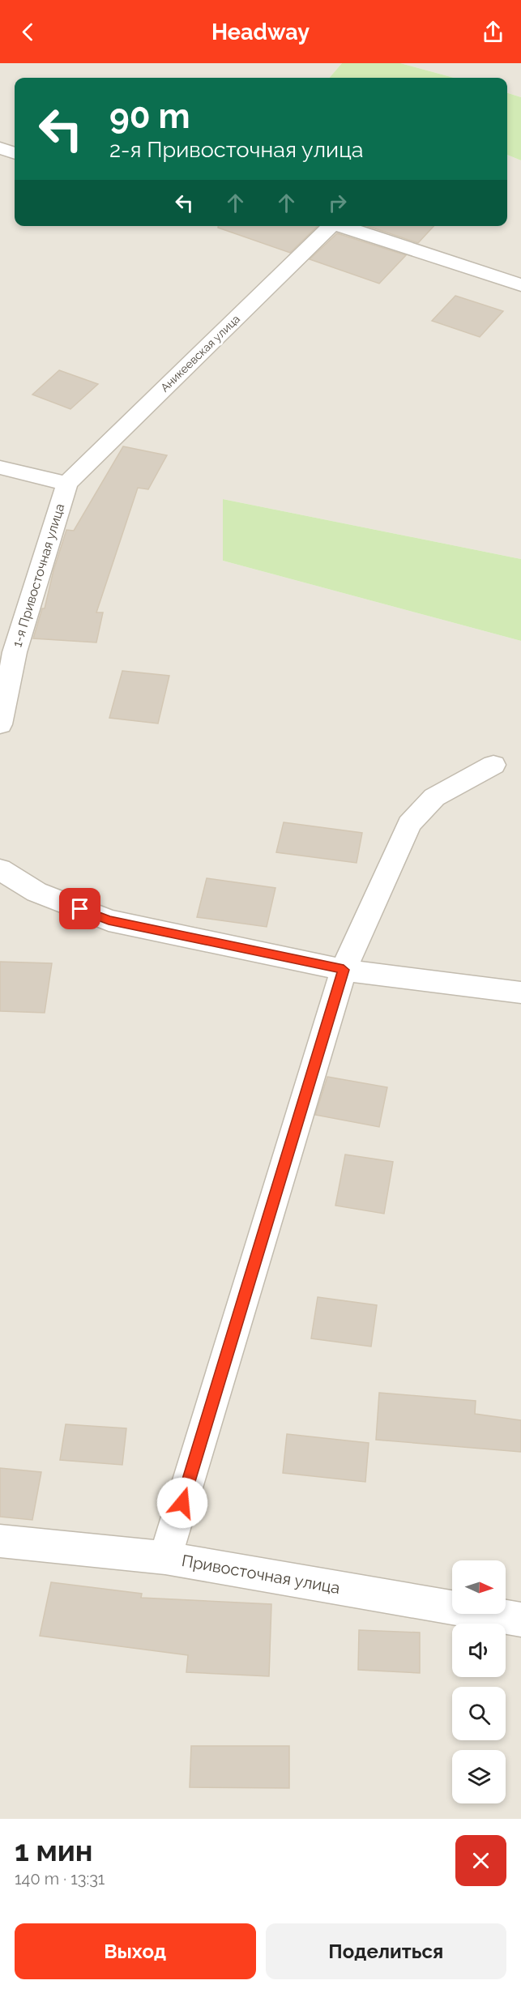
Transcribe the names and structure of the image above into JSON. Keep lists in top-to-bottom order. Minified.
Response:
{"streets":{"street":["Аникеевская улица","1-я Привосточная улица","Привосточная улица"]},"crossings":[["Аникеевская улица","1-я Привосточная улица"]],"north":"right","page":{"header":"Headway","turn":["90 m","2-я Привосточная улица"],"heading":["1 мин","140 m · 13:31"],"buttons":["Выход","Поделиться"]}}
